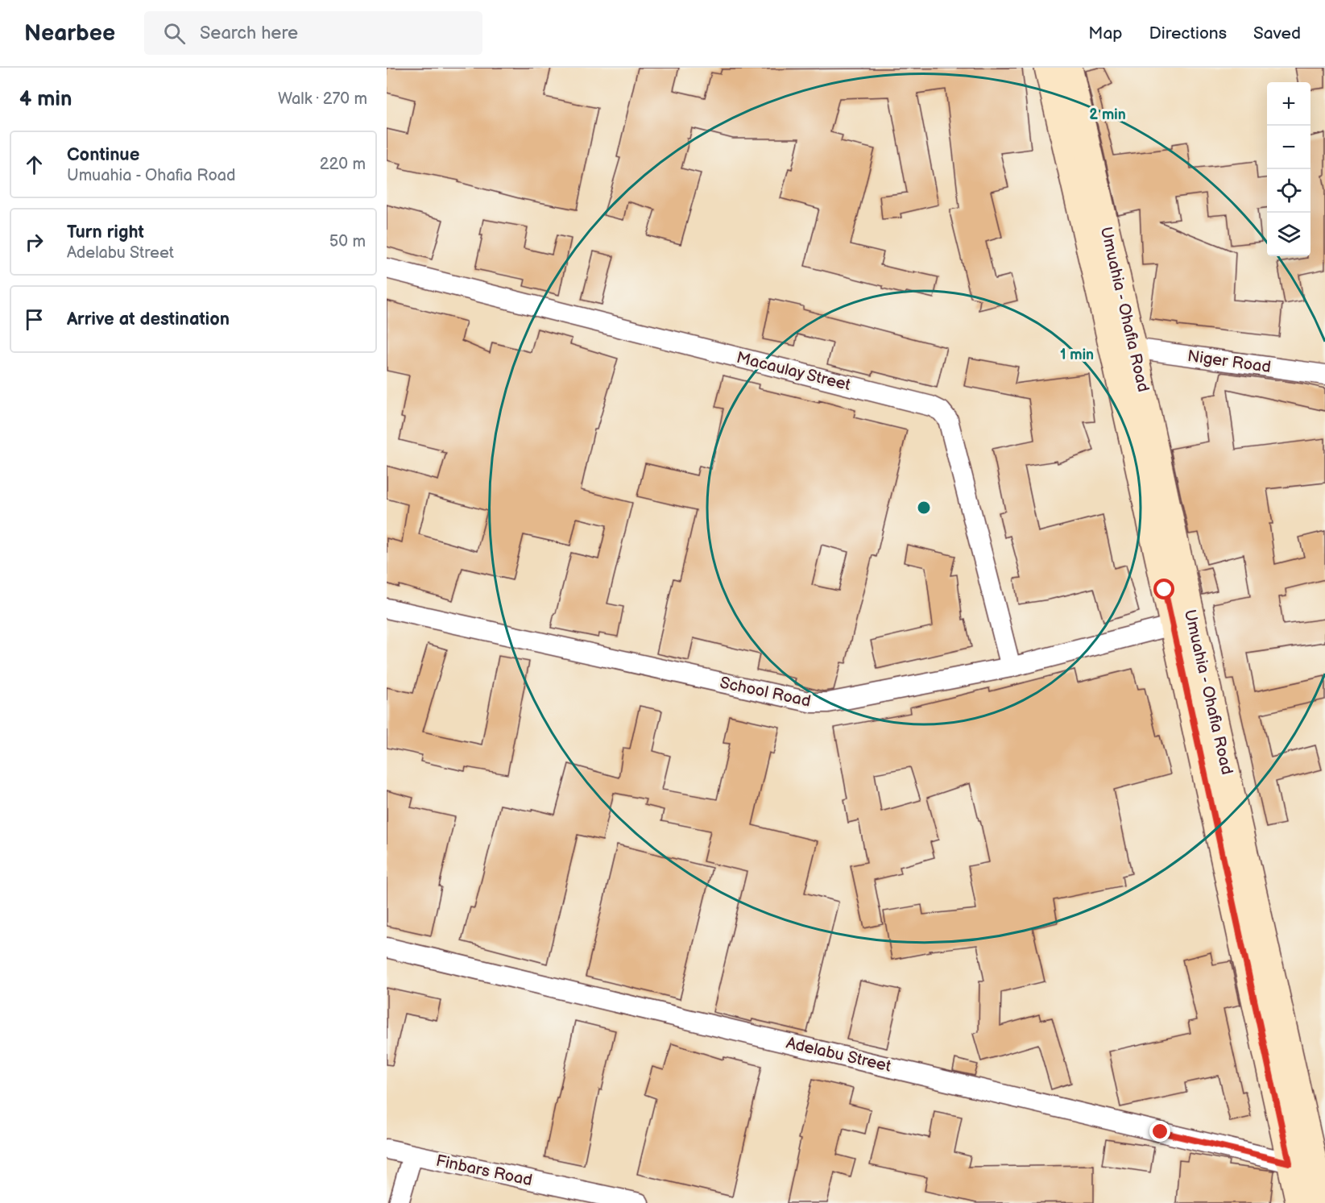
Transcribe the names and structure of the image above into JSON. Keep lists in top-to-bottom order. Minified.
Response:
{"streets":{"main road":["Umuahia - Ohafia Road"],"street":["Niger Road","Macaulay Street","School Road","Adelabu Street","Finbars Road"]},"crossings":[["Umuahia - Ohafia Road","Niger Road"],["Umuahia - Ohafia Road","School Road"],["Umuahia - Ohafia Road","Adelabu Street"],["Macaulay Street","School Road"]],"page":{"header":"Nearbee","search":"Search here","nav":["Map","Directions","Saved"],"heading":["4 min","Walk · 270 m"],"map_buttons":["+","−"],"list":[["Continue","Umuahia - Ohafia Road","220 m"],["Turn right","Adelabu Street","50 m"],"Arrive at destination"]},"rings":["2 min","1 min"]}
